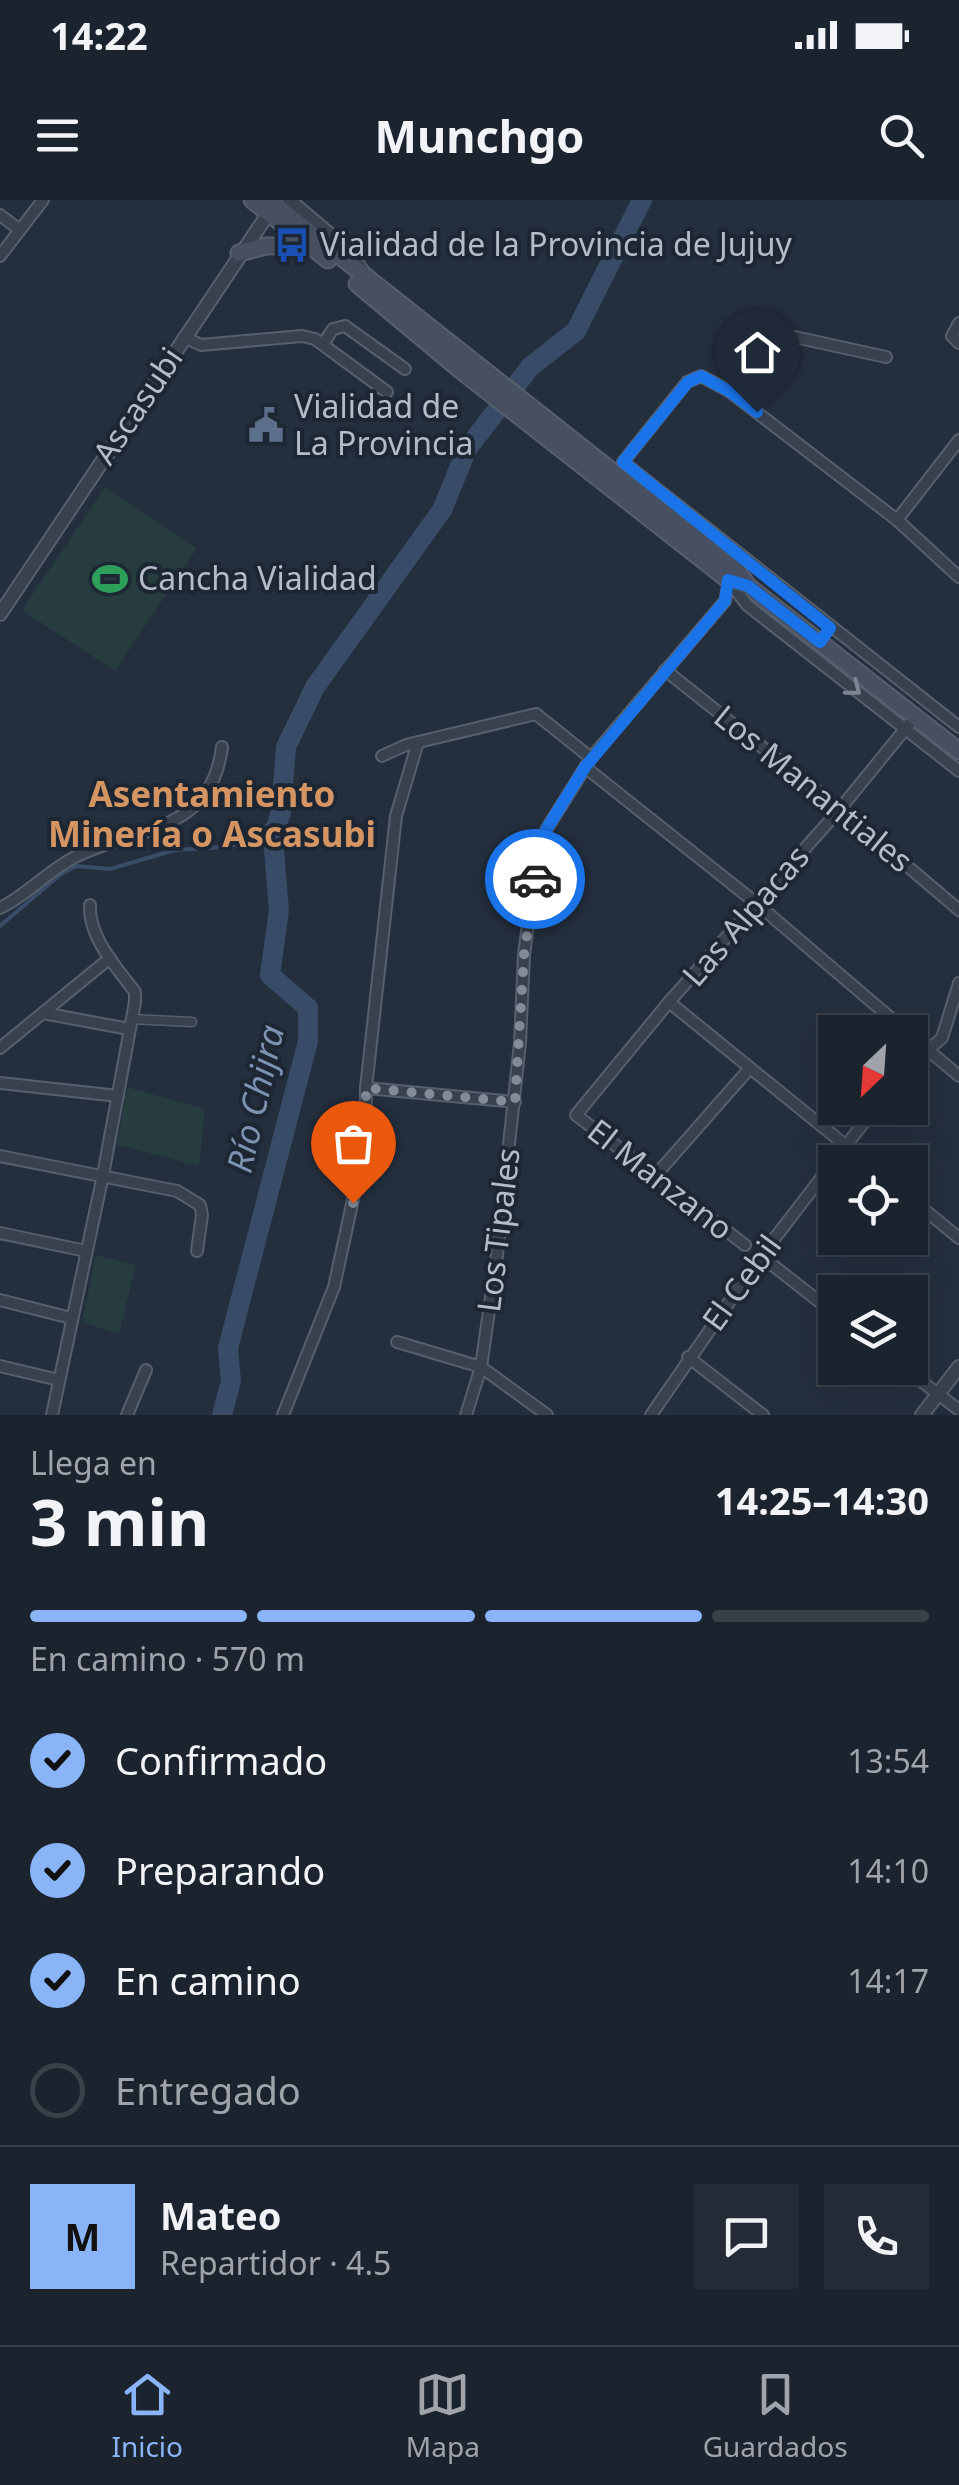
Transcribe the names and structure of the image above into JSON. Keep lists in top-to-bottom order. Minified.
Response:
{"streets":{"street":["Ascasubi","Los Manantiales","Las Alpacas","El Manzano","Los Tipales","El Cebil"]},"crossings":[["Los Manantiales","Las Alpacas"],["Los Manantiales","Los Tipales"],["Las Alpacas","El Manzano"],["El Manzano","El Cebil"]],"districts":["Asentamiento Minería o Ascasubi"],"water":["Río Chijra"],"places":{"bus stop":["Vialidad de la Provincia de Jujuy"],"public building":["Vialidad de La Provincia"],"sports":["Cancha Vialidad"]},"north":"bottom left","page":{"status":"14:22","header":"Munchgo","heading":["3 min","Llega en","14:25–14:30"],"panel":["Mateo","Repartidor · 4.5"],"bar":"En camino · 570 m","list":[["Confirmado","13:54"],["Preparando","14:10"],["En camino","14:17"],"Entregado"],"round":"M","tabs":["Inicio","Mapa","Guardados"]}}
